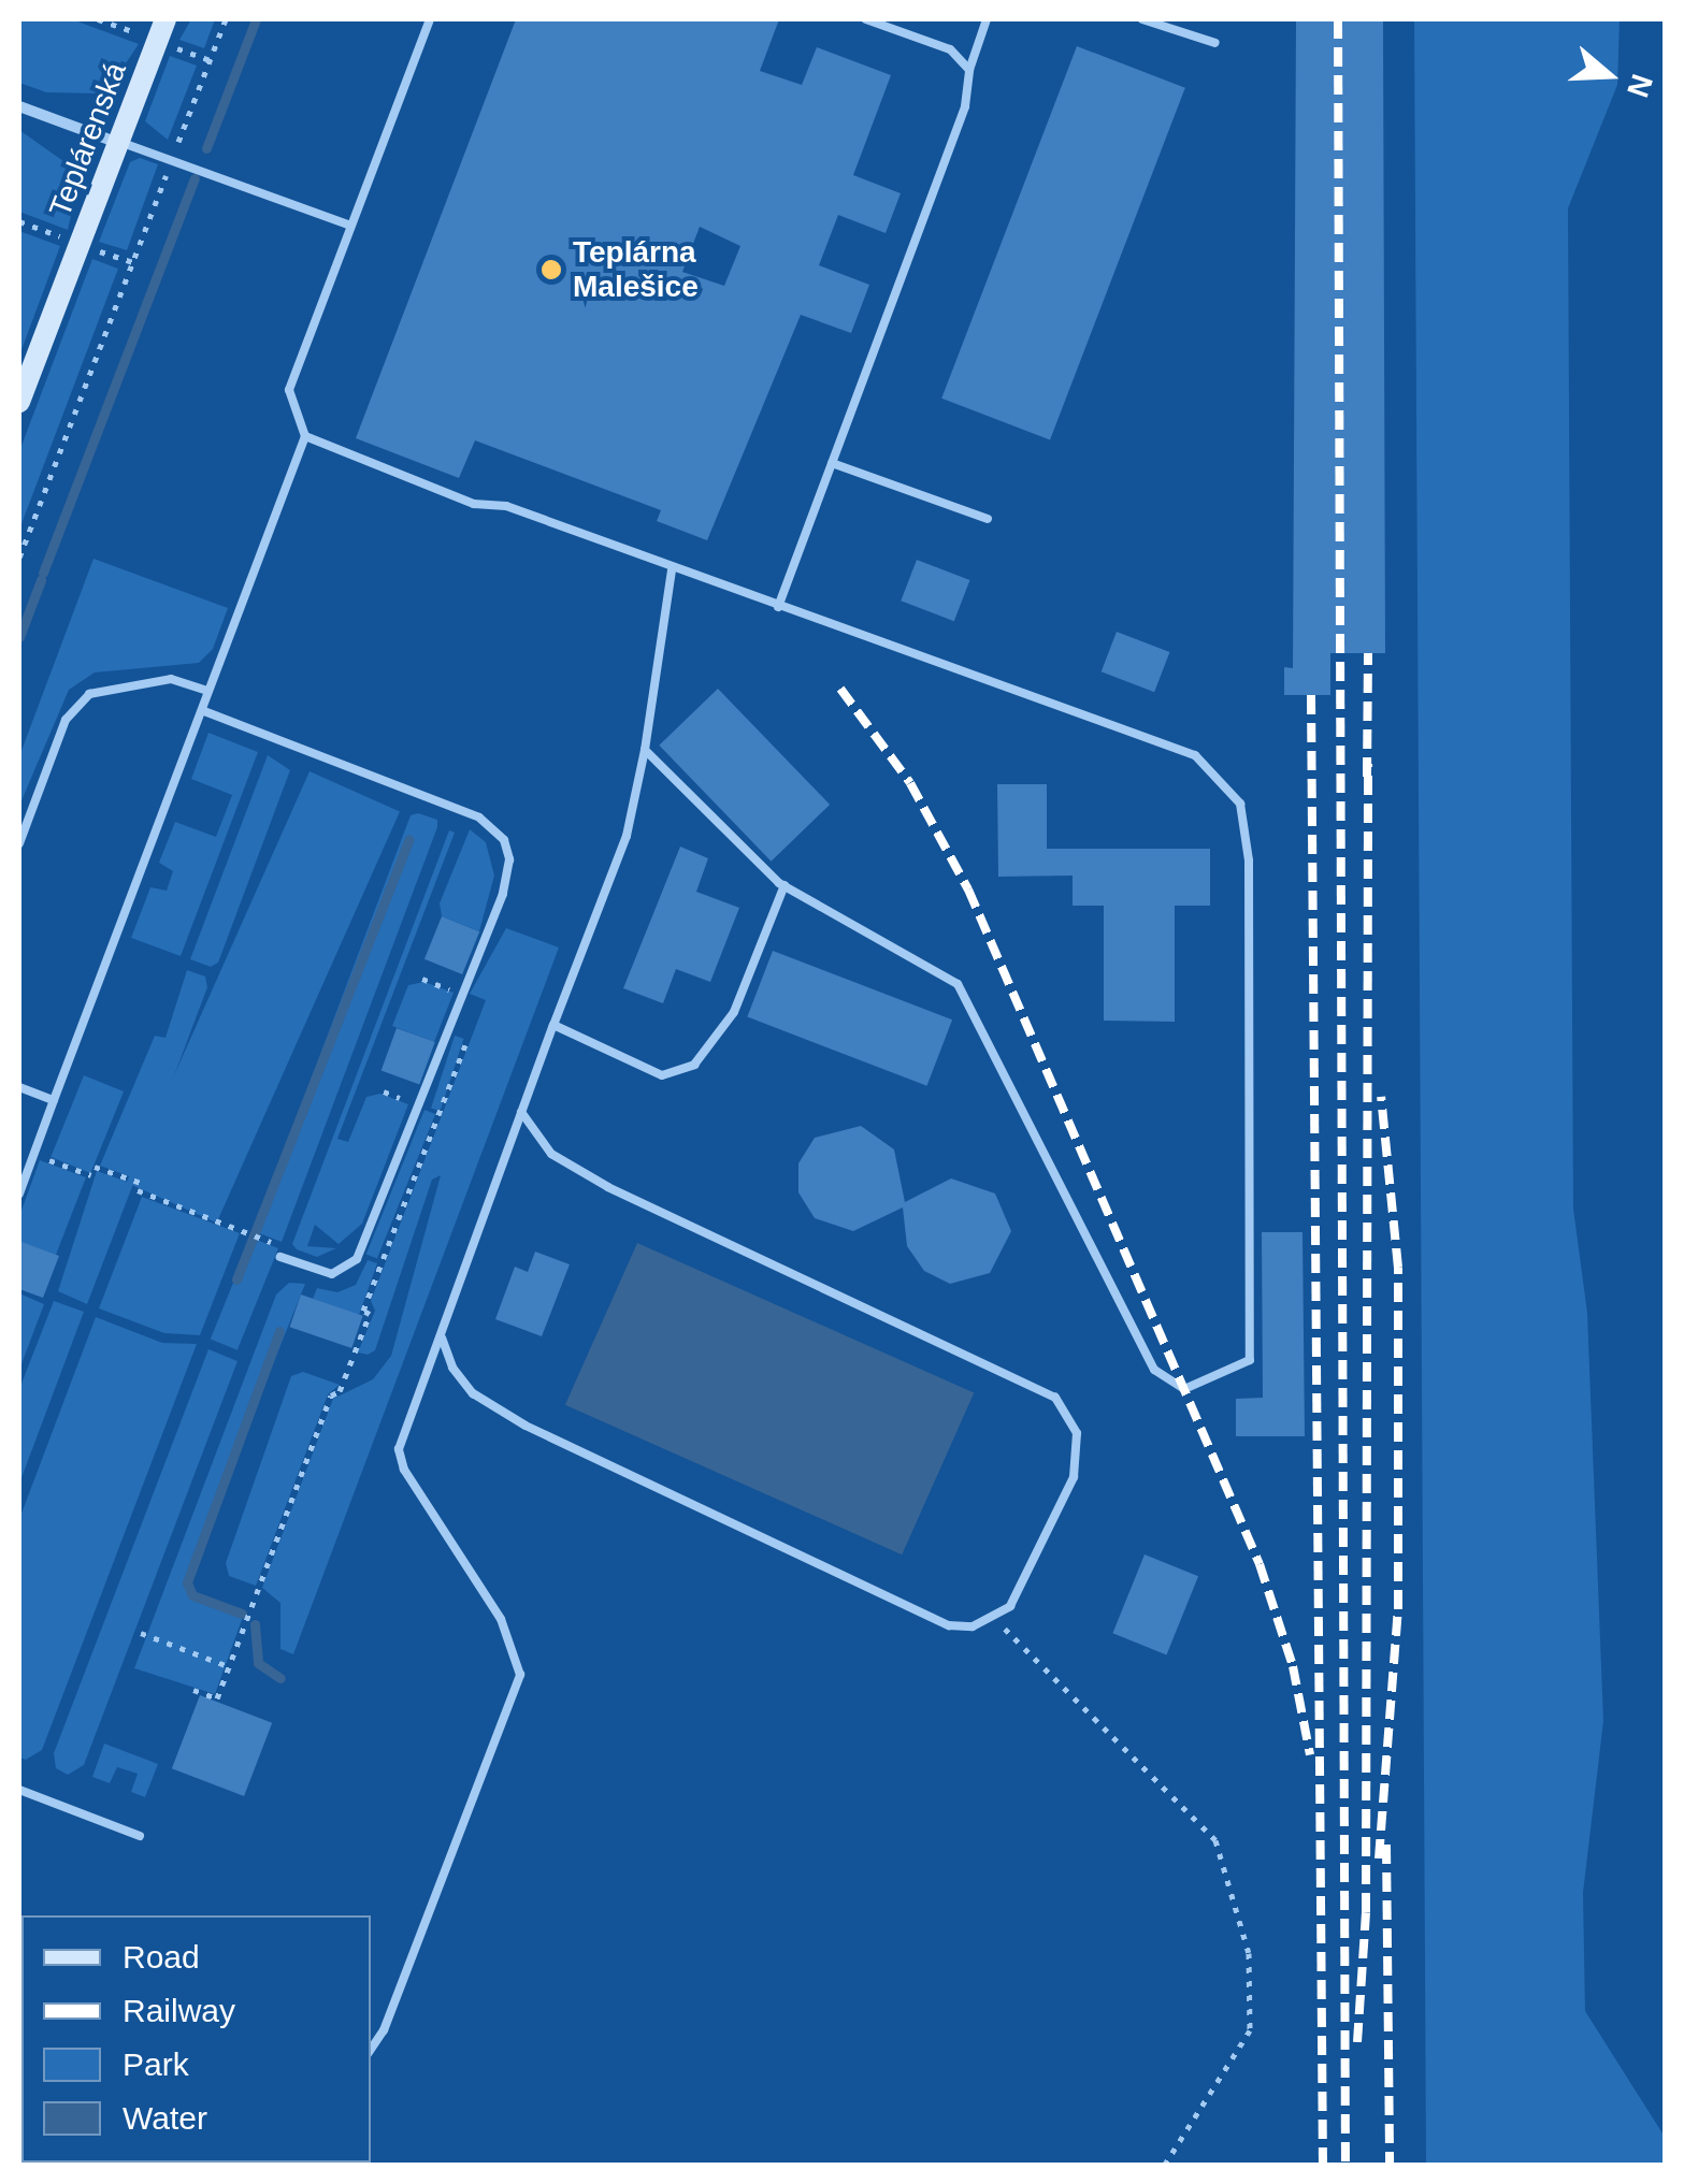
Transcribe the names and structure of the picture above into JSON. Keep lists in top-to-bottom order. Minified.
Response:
{"streets":{"street":["Teplárenská"]},"places":["Teplárna Malešice"],"legend":["Road","Railway","Park","Water"],"north":"right"}
